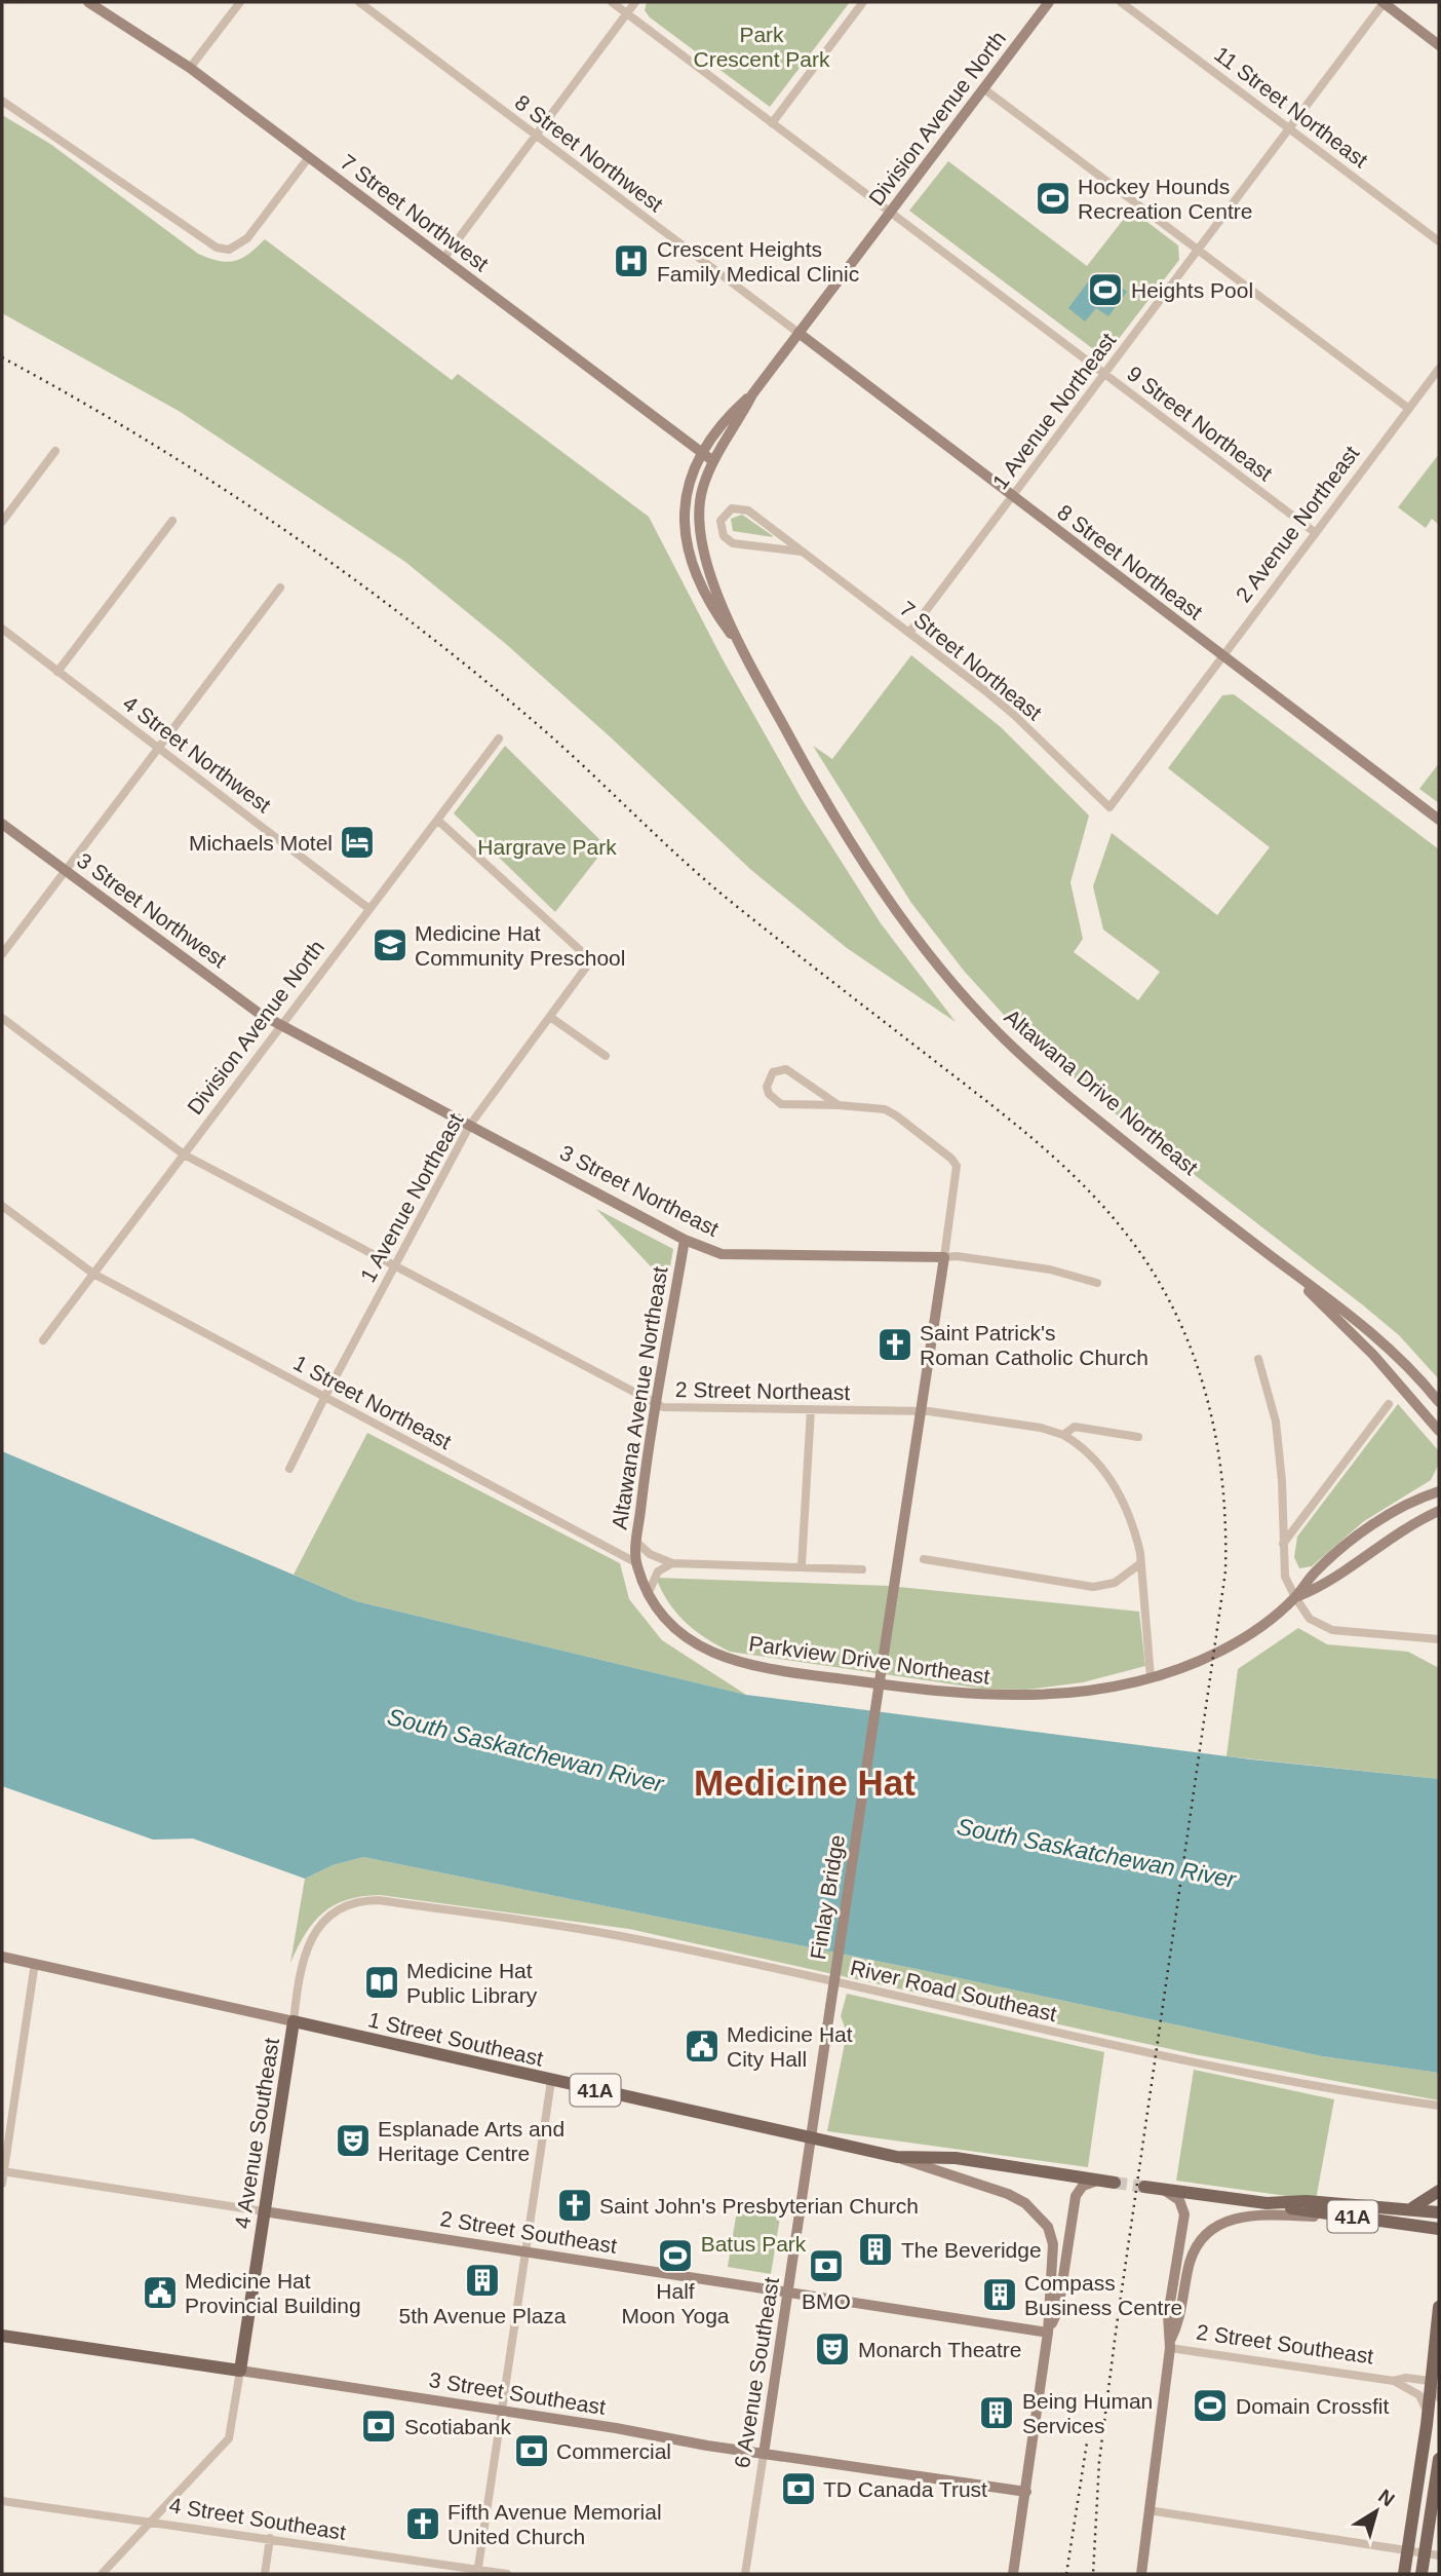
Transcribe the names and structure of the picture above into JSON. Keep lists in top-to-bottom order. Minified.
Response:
{"streets":{"main road":["1 Street Southeast","41A","4 Avenue Southeast","3 Street Southeast"],"street":["11 Street Northeast","Division Avenue North","8 Street Northwest","7 Street Northwest","1 Avenue Northeast","9 Street Northeast","2 Avenue Northeast","8 Street Northeast","7 Street Northeast","4 Street Northwest","3 Street Northwest","Altawana Drive Northeast","3 Street Northeast","2 Street Northeast","Altawana Avenue Northeast","1 Street Northeast","Parkview Drive Northeast","Finlay Bridge","River Road Southeast","2 Street Southeast","6 Avenue Southeast","4 Street Southeast"]},"crossings":[["11 Street Northeast","1 Avenue Northeast"],["Division Avenue North","8 Street Northwest"],["Division Avenue North","7 Street Northwest"],["Division Avenue North","1 Avenue Northeast"],["Division Avenue North","9 Street Northeast"],["Division Avenue North","8 Street Northeast"],["Division Avenue North","4 Street Northwest"],["Division Avenue North","3 Street Northwest"],["Division Avenue North","Altawana Drive Northeast"],["Division Avenue North","3 Street Northeast"],["Division Avenue North","2 Street Northeast"],["Division Avenue North","1 Street Northeast"],["8 Street Northwest","8 Street Northeast"],["1 Avenue Northeast","9 Street Northeast"],["1 Avenue Northeast","8 Street Northeast"],["1 Avenue Northeast","7 Street Northeast"],["1 Avenue Northeast","3 Street Northeast"],["1 Avenue Northeast","2 Street Northeast"],["1 Avenue Northeast","1 Street Northeast"],["9 Street Northeast","2 Avenue Northeast"],["2 Avenue Northeast","8 Street Northeast"],["2 Avenue Northeast","7 Street Northeast"],["3 Street Northwest","3 Street Northeast"],["3 Street Northeast","Altawana Avenue Northeast"],["2 Street Northeast","Altawana Avenue Northeast"],["2 Street Northeast","Finlay Bridge"],["Altawana Avenue Northeast","1 Street Northeast"],["Altawana Avenue Northeast","Parkview Drive Northeast"],["1 Street Northeast","Parkview Drive Northeast"],["Finlay Bridge","6 Avenue Southeast"],["River Road Southeast","4 Avenue Southeast"],["1 Street Southeast","4 Avenue Southeast"],["1 Street Southeast","6 Avenue Southeast"],["4 Avenue Southeast","2 Street Southeast"],["4 Avenue Southeast","3 Street Southeast"],["2 Street Southeast","6 Avenue Southeast"],["6 Avenue Southeast","3 Street Southeast"]],"districts":["Medicine Hat"],"water":["South Saskatchewan River"],"parks":["Park Crescent Park","Hargrave Park","Batus Park"],"places":{"sports":["Hockey Hounds Recreation Centre","Heights Pool","Half Moon Yoga","Domain Crossfit"],"hospital":["Crescent Heights Family Medical Clinic"],"hotel":["Michaels Motel"],"school or university":["Medicine Hat Community Preschool"],"church":["Saint Patrick's Roman Catholic Church","Saint John's Presbyterian Church","Fifth Avenue Memorial United Church"],"library":["Medicine Hat Public Library"],"public building":["Medicine Hat City Hall","Medicine Hat Provincial Building"],"theatre":["Esplanade Arts and Heritage Centre","Monarch Theatre"],"building":["The Beveridge","5th Avenue Plaza","Compass Business Centre","Being Human Services"],"bank":["BMO","Scotiabank","Commercial","TD Canada Trust"]},"north":"top right"}
